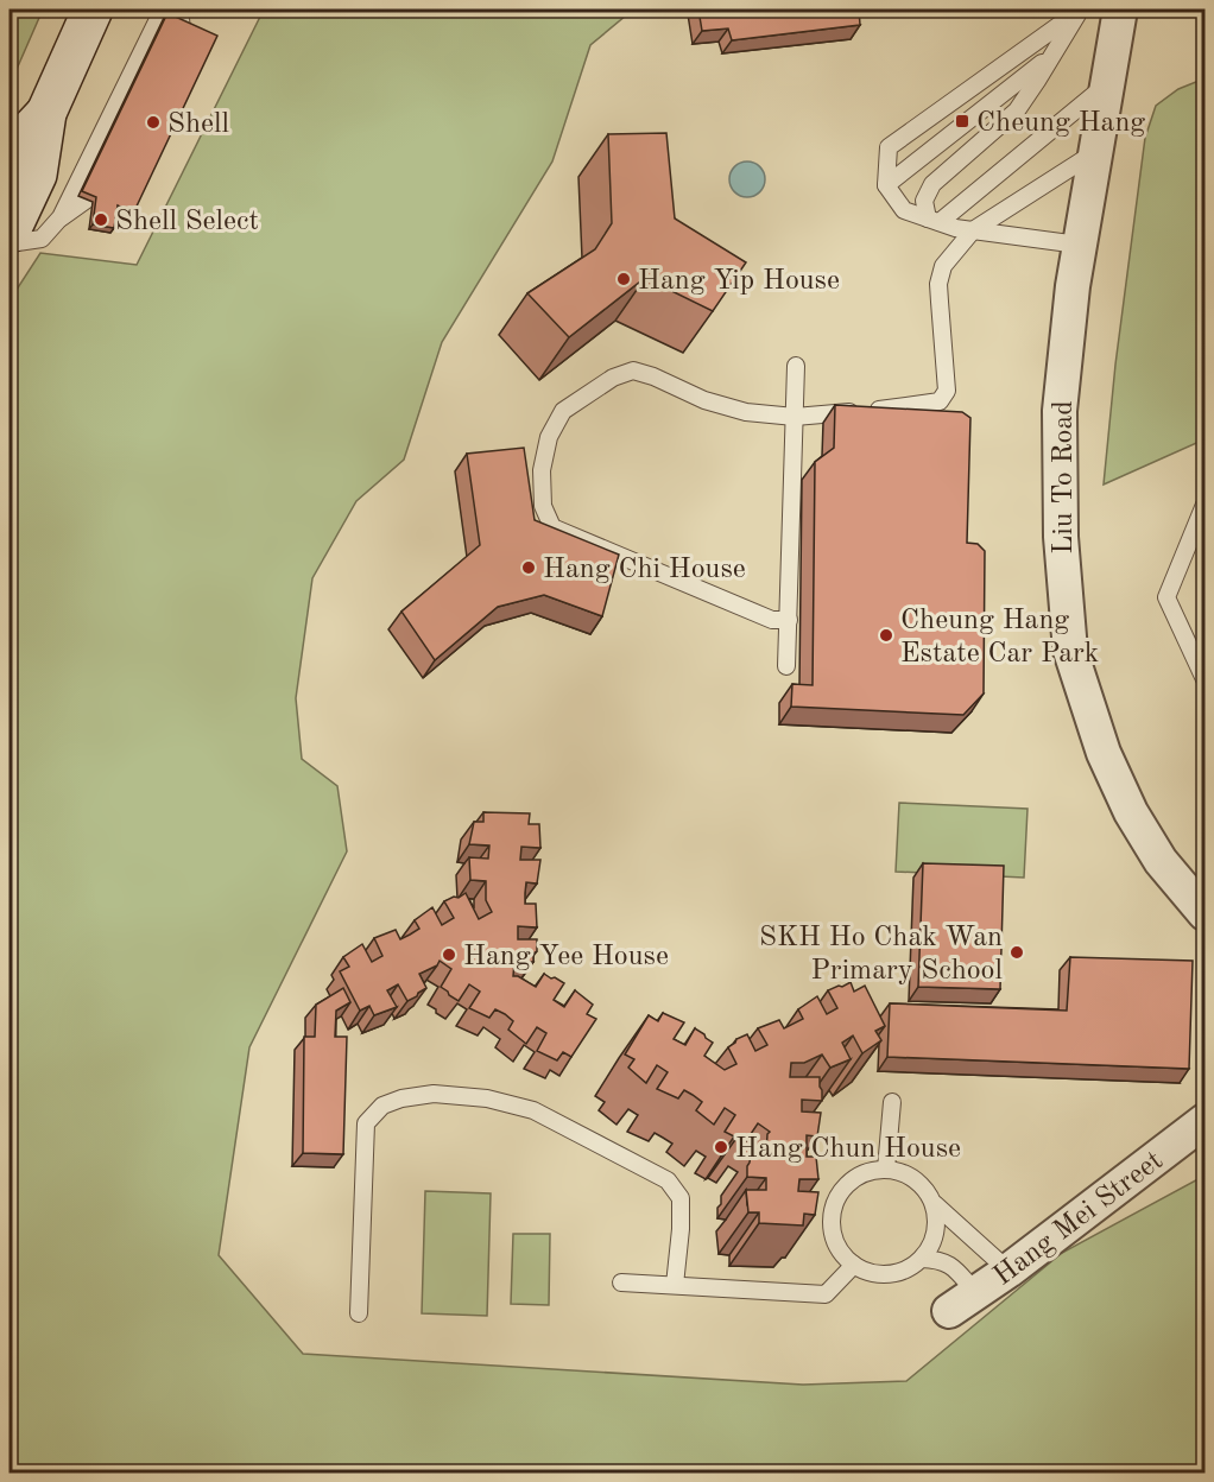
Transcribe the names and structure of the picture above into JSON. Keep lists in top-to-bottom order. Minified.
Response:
{"streets":{"street":["Liu To Road","Hang Mei Street"]},"places":{"transit":["Cheung Hang"],"other":["Shell","Shell Select","Hang Yip House","Hang Chi House","Cheung Hang Estate Car Park","SKH Ho Chak Wan Primary School","Hang Yee House","Hang Chun House"]}}
